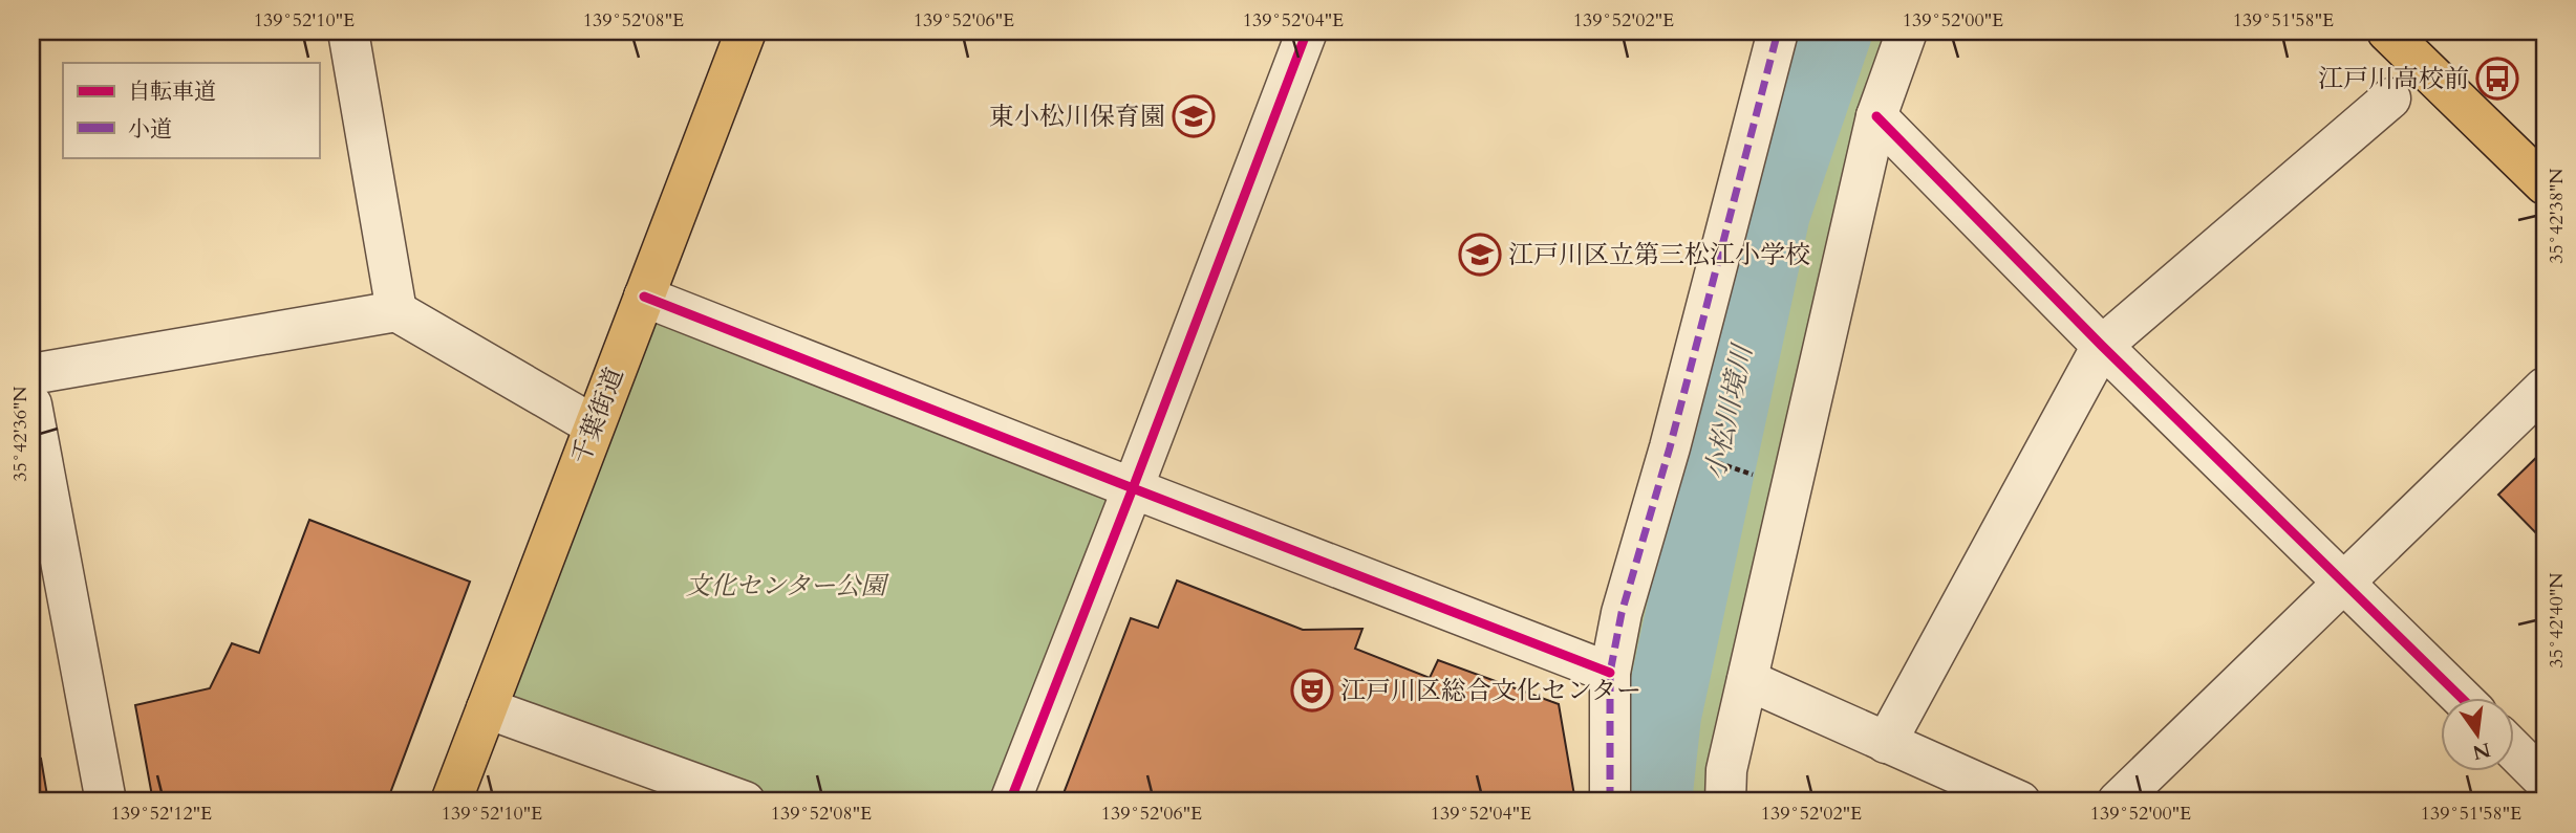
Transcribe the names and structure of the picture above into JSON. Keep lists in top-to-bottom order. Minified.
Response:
{"streets":{"main road":["千葉街道"]},"water":["小松川境川"],"parks":["文化センター公園"],"places":{"bus stop":["江戸川高校前"],"school or university":["東小松川保育園","江戸川区立第三松江小学校"],"theatre":["江戸川区総合文化センター"]},"legend":["自転車道","小道"],"north":"bottom","coordinates":["139°52'10\"E","139°52'08\"E","139°52'06\"E","139°52'04\"E","139°52'02\"E","139°52'00\"E","139°51'58\"E","35°42'38\"N","35°42'36\"N","35°42'40\"N","139°52'12\"E"]}
